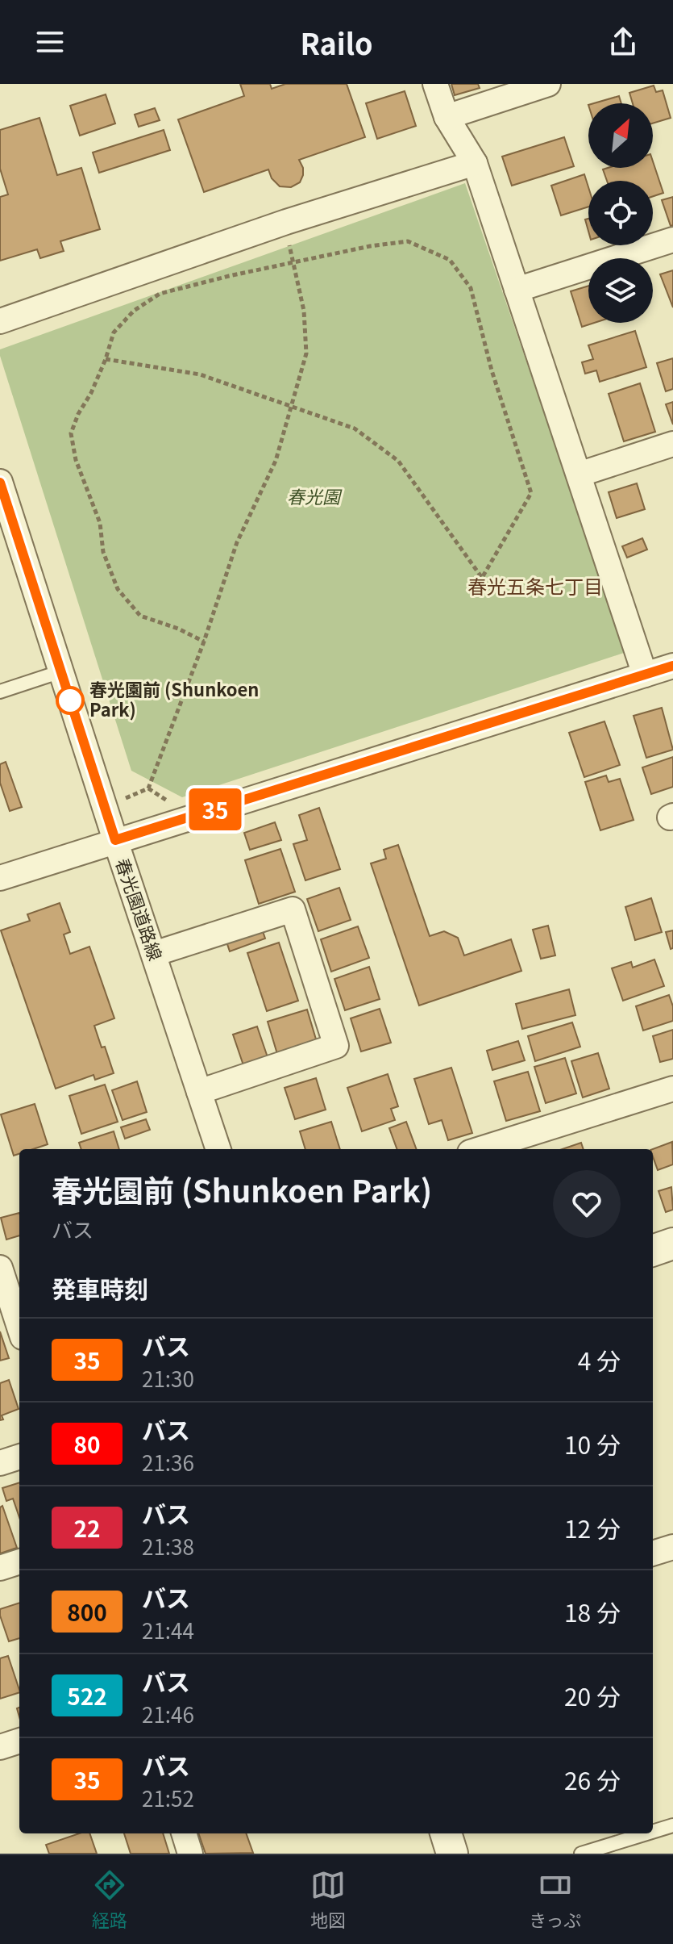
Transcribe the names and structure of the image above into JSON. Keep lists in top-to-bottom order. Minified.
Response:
{"streets":{"street":["春光園道路線"]},"districts":["春光五条七丁目"],"parks":["春光園"],"places":["春光園前 (Shunkoen Park)"],"lines":["bus line 35"],"north":"top right","page":{"header":"Railo","on_map":"35","heading":[["春光園前 (Shunkoen Park)","バス"],"発車時刻"],"list":[{"mark":"35","name":"バス","note":"21:30","value":"4 分"},{"mark":"80","name":"バス","note":"21:36","value":"10 分"},{"mark":"22","name":"バス","note":"21:38","value":"12 分"},{"mark":"800","name":"バス","note":"21:44","value":"18 分"},{"mark":"522","name":"バス","note":"21:46","value":"20 分"},{"mark":"35","name":"バス","note":"21:52","value":"26 分"}],"tabs":["経路","地図","きっぷ"]}}
